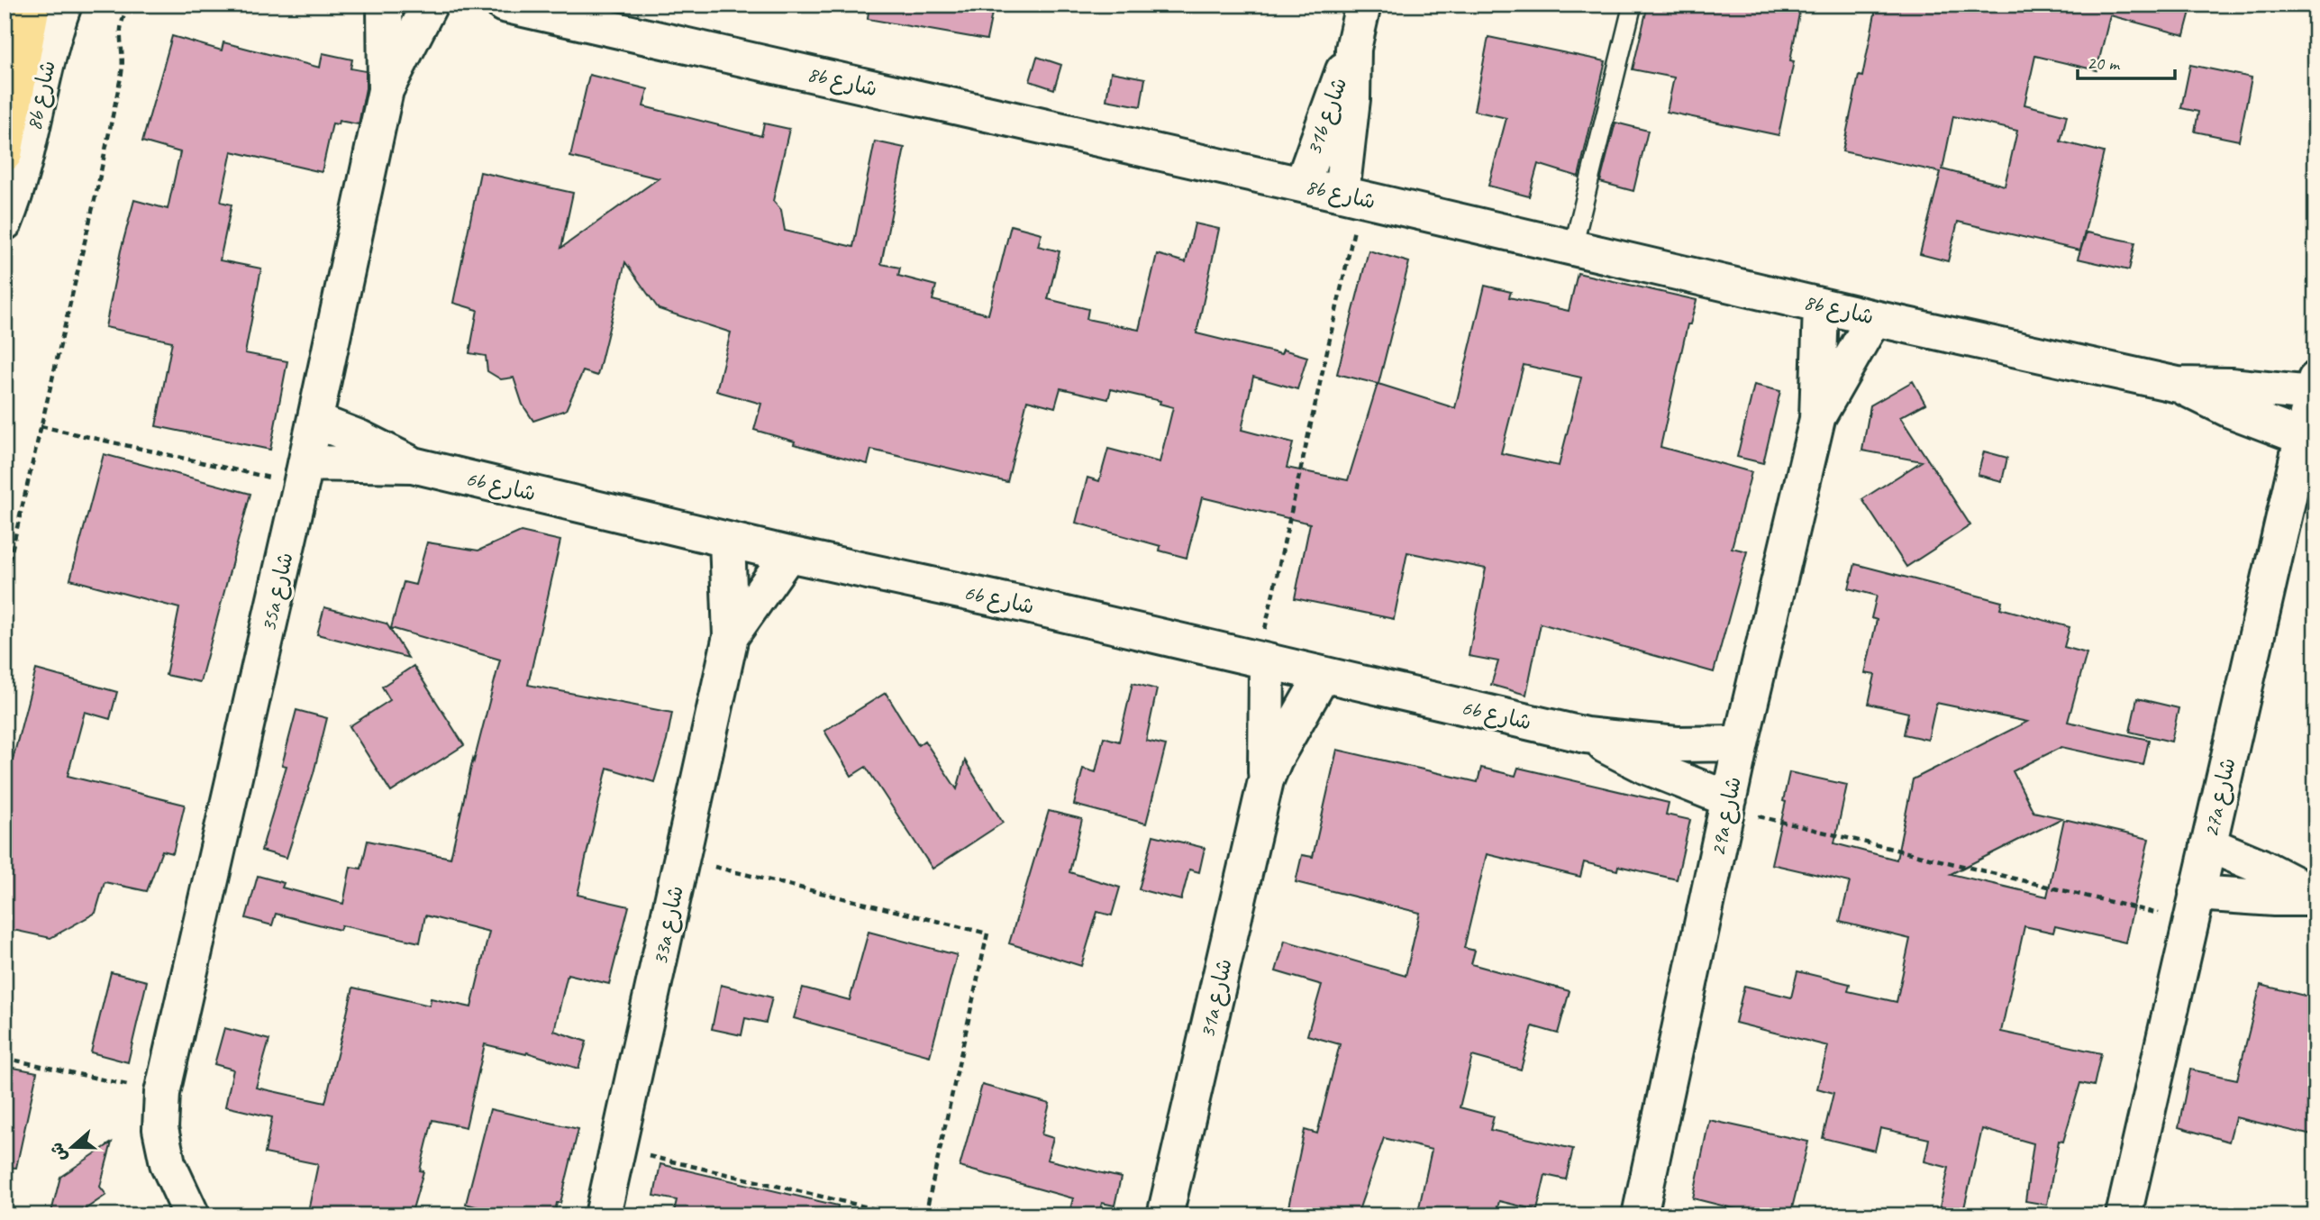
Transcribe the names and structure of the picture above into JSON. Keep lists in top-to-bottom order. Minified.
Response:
{"streets":{"street":["8b شارع","31b شارع","6b شارع","35a شارع","27a شارع","29a شارع","33a شارع","31a شارع"]},"crossings":[["8b شارع","31b شارع"],["8b شارع","27a شارع"],["8b شارع","29a شارع"],["6b شارع","35a شارع"],["6b شارع","29a شارع"],["6b شارع","33a شارع"],["6b شارع","31a شارع"]],"scale_bar":"20 m","north":"left"}
